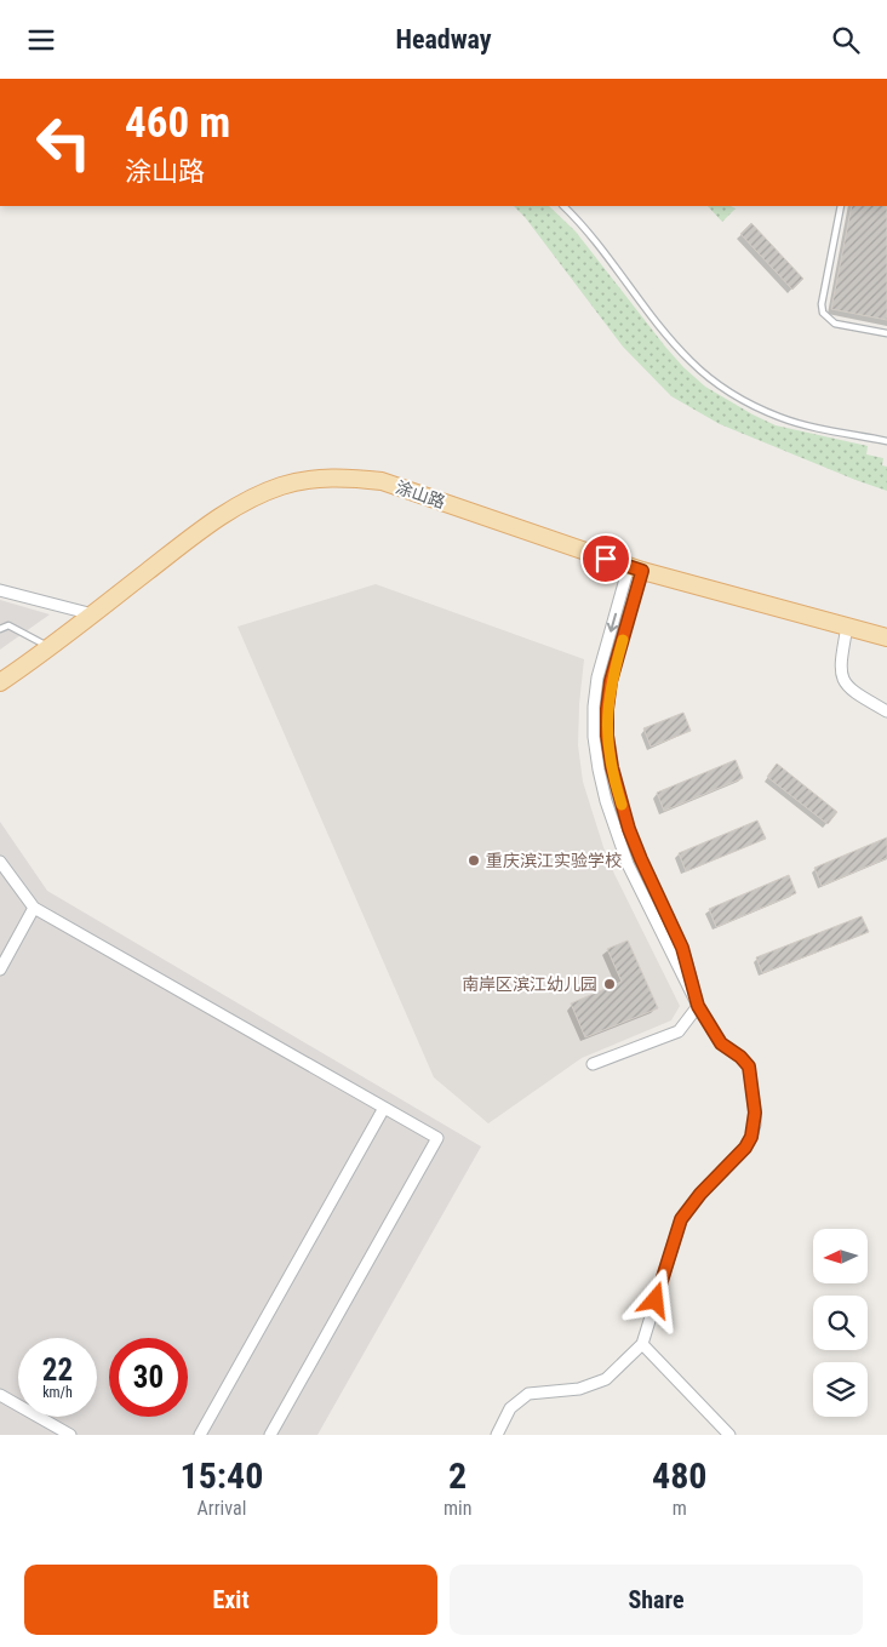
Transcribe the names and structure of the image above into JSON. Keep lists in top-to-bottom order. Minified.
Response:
{"streets":{"main road":["涂山路"]},"places":["重庆滨江实验学校","南岸区滨江幼儿园"],"north":"left","page":{"header":"Headway","turn":["460 m","涂山路"],"speed":"22 km/h","limit":"30","eta":["15:40","Arrival","2","min","480","m"],"buttons":["Exit","Share"]}}
